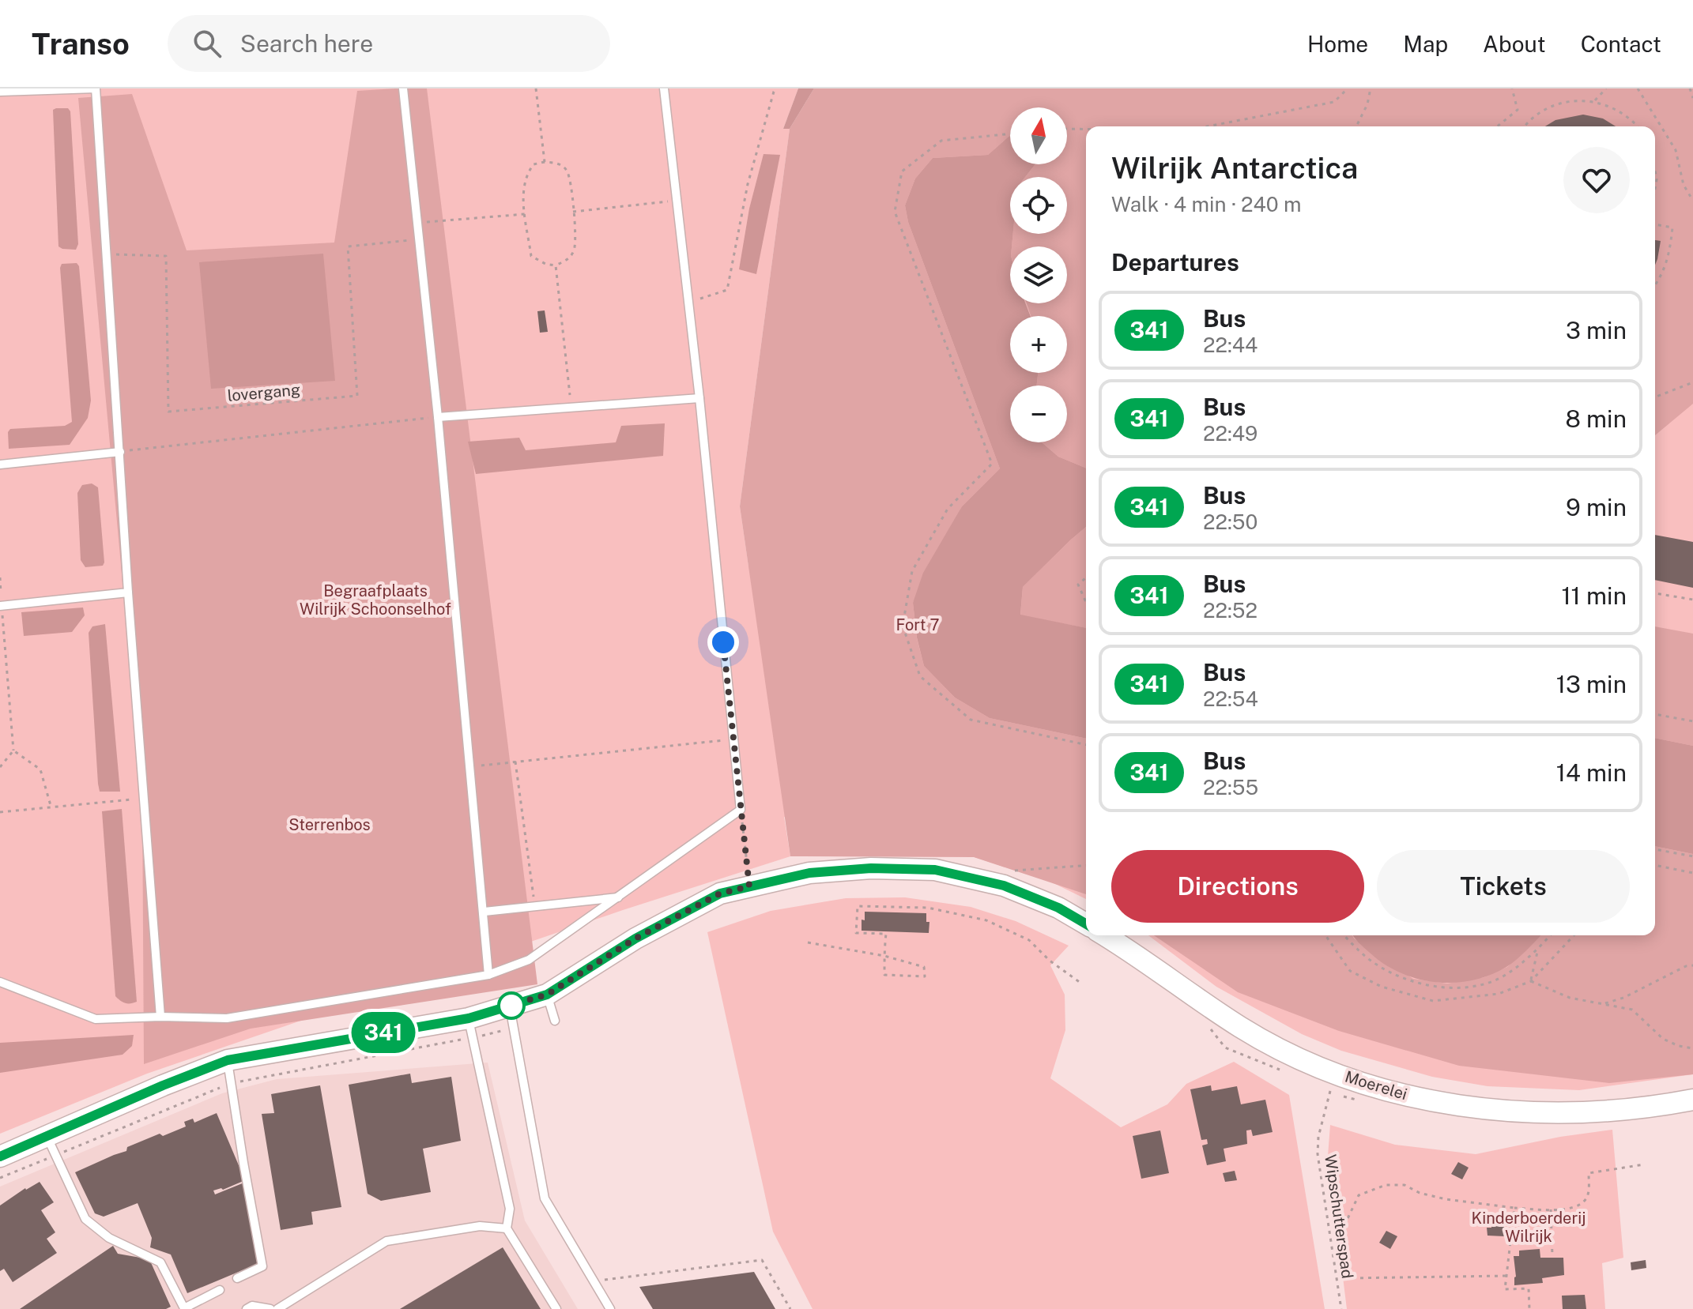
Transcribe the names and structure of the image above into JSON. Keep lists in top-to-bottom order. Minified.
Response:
{"streets":{"street":["Moerelei"],"path":["lovergang","Wipschutterspad"]},"parks":["Begraafplaats Wilrijk Schoonselhof","Fort 7","Sterrenbos","Kinderboerderij Wilrijk"],"lines":["bus line 341"],"north":"top","page":{"header":"Transo","search":"Search here","nav":["Home","Map","About","Contact"],"on_map":"341","map_buttons":["+","−"],"heading":[["Wilrijk Antarctica","Walk · 4 min · 240 m"],"Departures"],"list":[{"mark":"341","name":"Bus","note":"22:44","value":"3 min"},{"mark":"341","name":"Bus","note":"22:49","value":"8 min"},{"mark":"341","name":"Bus","note":"22:50","value":"9 min"},{"mark":"341","name":"Bus","note":"22:52","value":"11 min"},{"mark":"341","name":"Bus","note":"22:54","value":"13 min"},{"mark":"341","name":"Bus","note":"22:55","value":"14 min"}],"buttons":["Directions","Tickets"]}}
